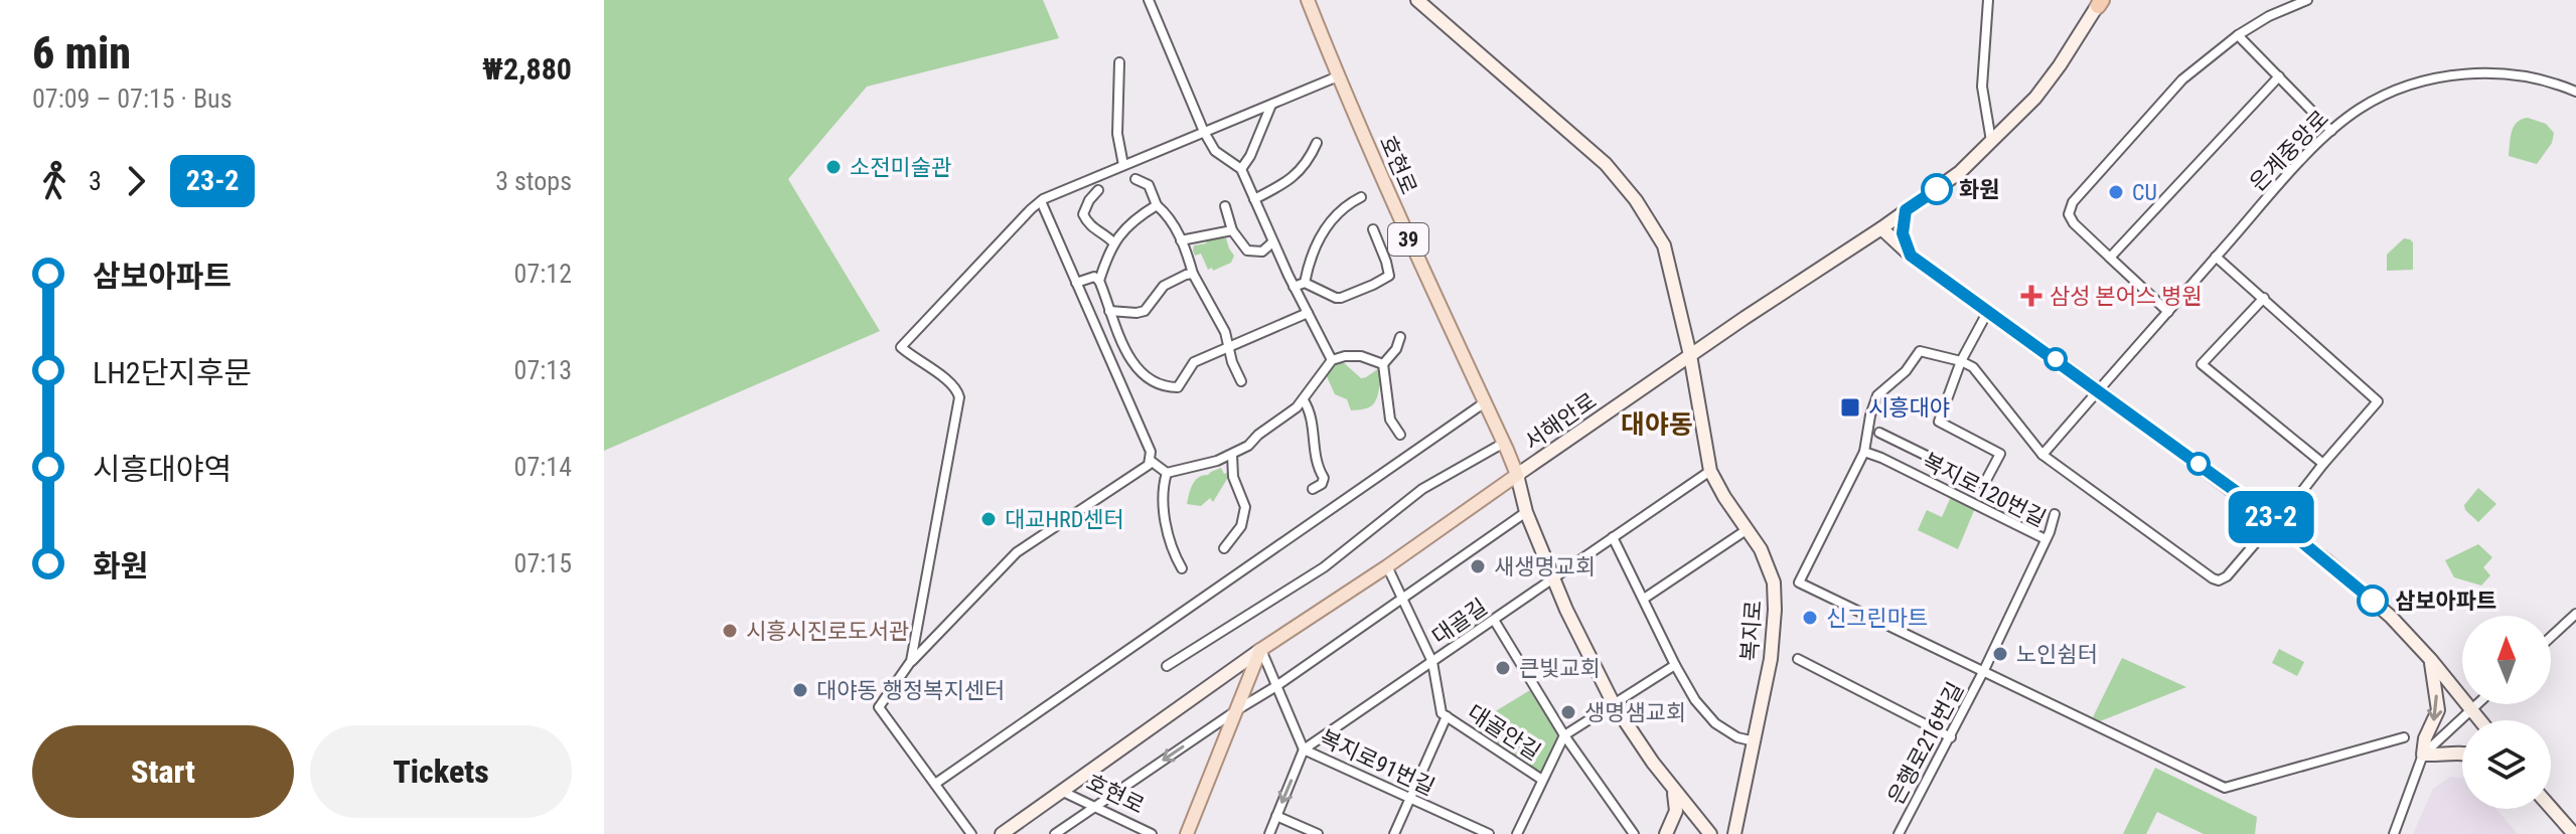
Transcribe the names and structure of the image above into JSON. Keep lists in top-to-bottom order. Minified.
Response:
{"streets":{"main road":["호현로","39","서해안로"],"street":["은계중앙로","복지로120번길","대골길","복지로","대골안길","은행로216번길","복지로91번길"]},"crossings":[["호현로","서해안로"],["서해안로","복지로"],["서해안로","대골안길"],["서해안로","복지로91번길"],["복지로120번길","은행로216번길"],["대골길","복지로"],["대골길","대골안길"],["대골길","복지로91번길"],["대골안길","복지로91번길"]],"districts":["대야동"],"places":{"other":["소전미술관","화원","CU","대교HRD센터","새생명교회","삼보아파트","신그린마트","시흥시진로도서관","노인쉼터","큰빛교회","대야동 행정복지센터","생명샘교회"],"health":["삼성 본어스 병원"],"transit":["시흥대야"]},"lines":["bus line 23-2"],"north":"top","page":{"heading":["6 min","07:09 – 07:15 · Bus","₩2,880"],"on_map":"23-2","legs":["3","23-2","3 stops"],"list":[{"name":"삼보아파트","value":"07:12"},{"name":"LH2단지후문","value":"07:13"},{"name":"시흥대야역","value":"07:14"},{"name":"화원","value":"07:15"}],"buttons":["Start","Tickets"]}}
